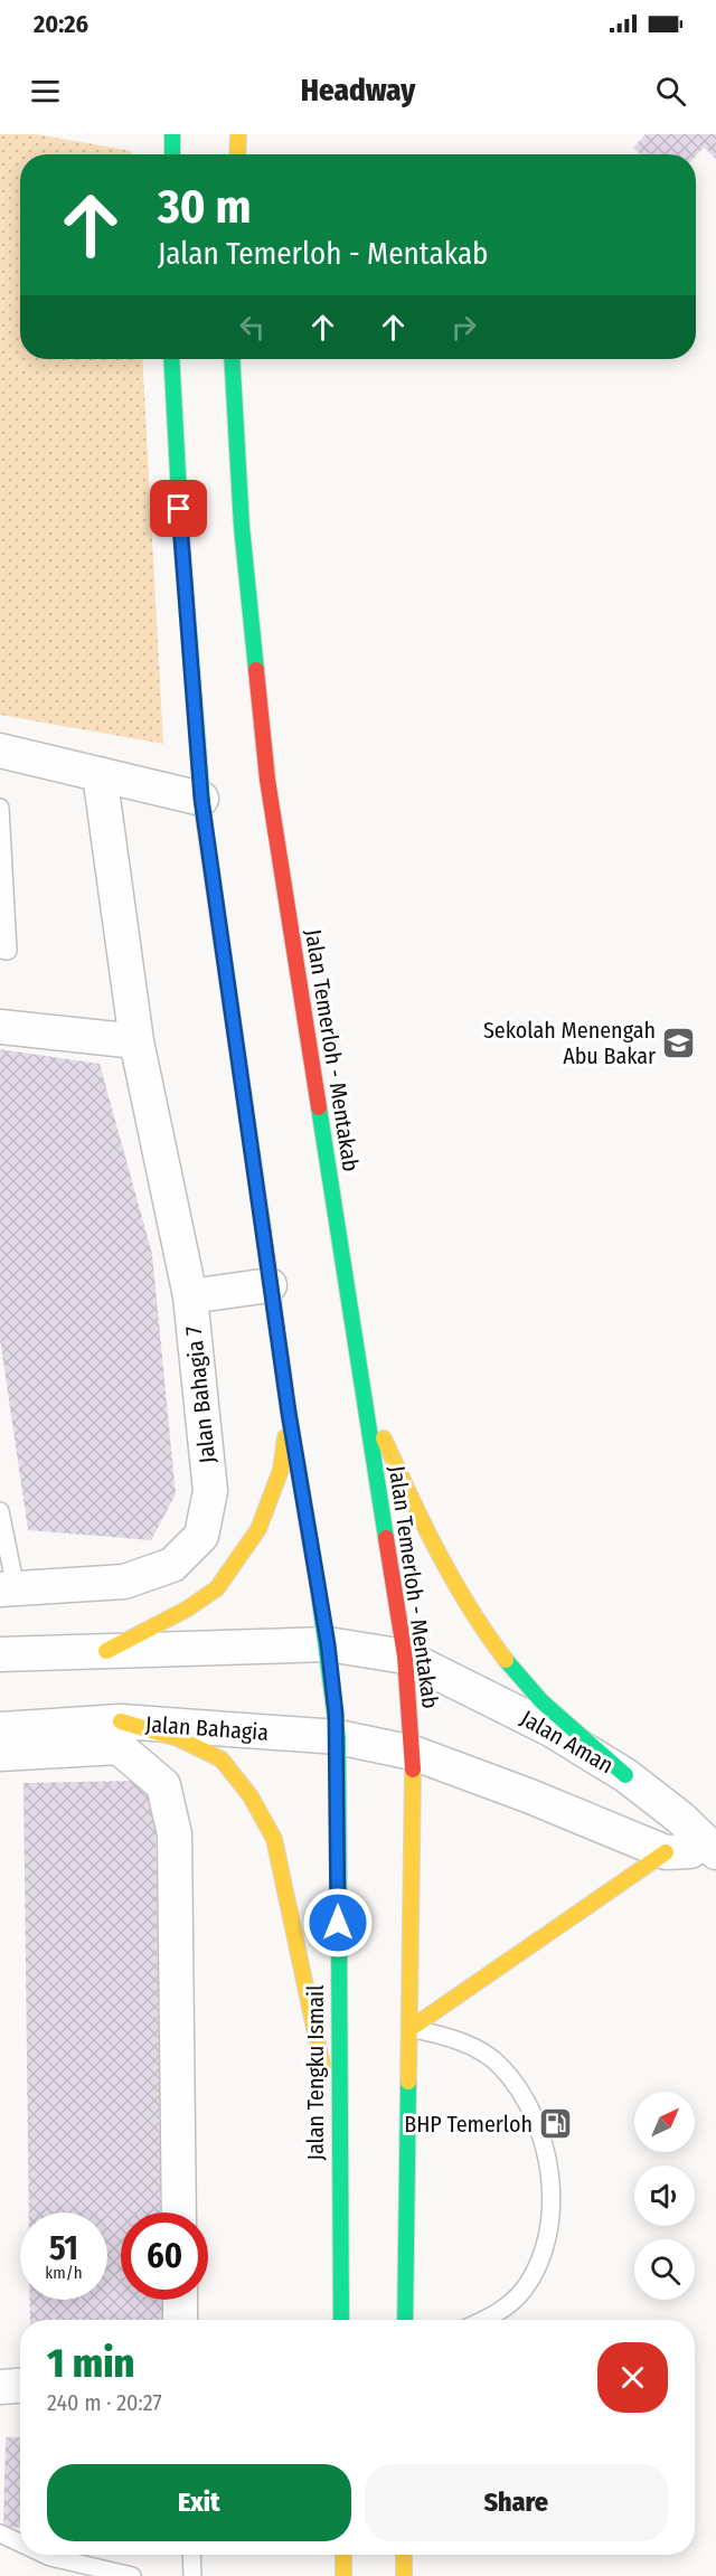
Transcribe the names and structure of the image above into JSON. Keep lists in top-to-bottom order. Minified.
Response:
{"streets":{"main road":["Jalan Temerloh - Mentakab","Jalan Tengku Ismail"],"street":["Jalan Bahagia 7","Jalan Bahagia","Jalan Aman"]},"crossings":[["Jalan Temerloh - Mentakab","Jalan Bahagia"],["Jalan Temerloh - Mentakab","Jalan Aman"],["Jalan Bahagia","Jalan Tengku Ismail"]],"places":{"school or university":["Sekolah Menengah Abu Bakar"],"fuel station":["BHP Temerloh"]},"north":"top right","page":{"status":"20:26","header":"Headway","turn":["30 m","Jalan Temerloh - Mentakab"],"speed":"51 km/h","limit":"60","heading":["1 min","240 m · 20:27"],"buttons":["Exit","Share"]}}
